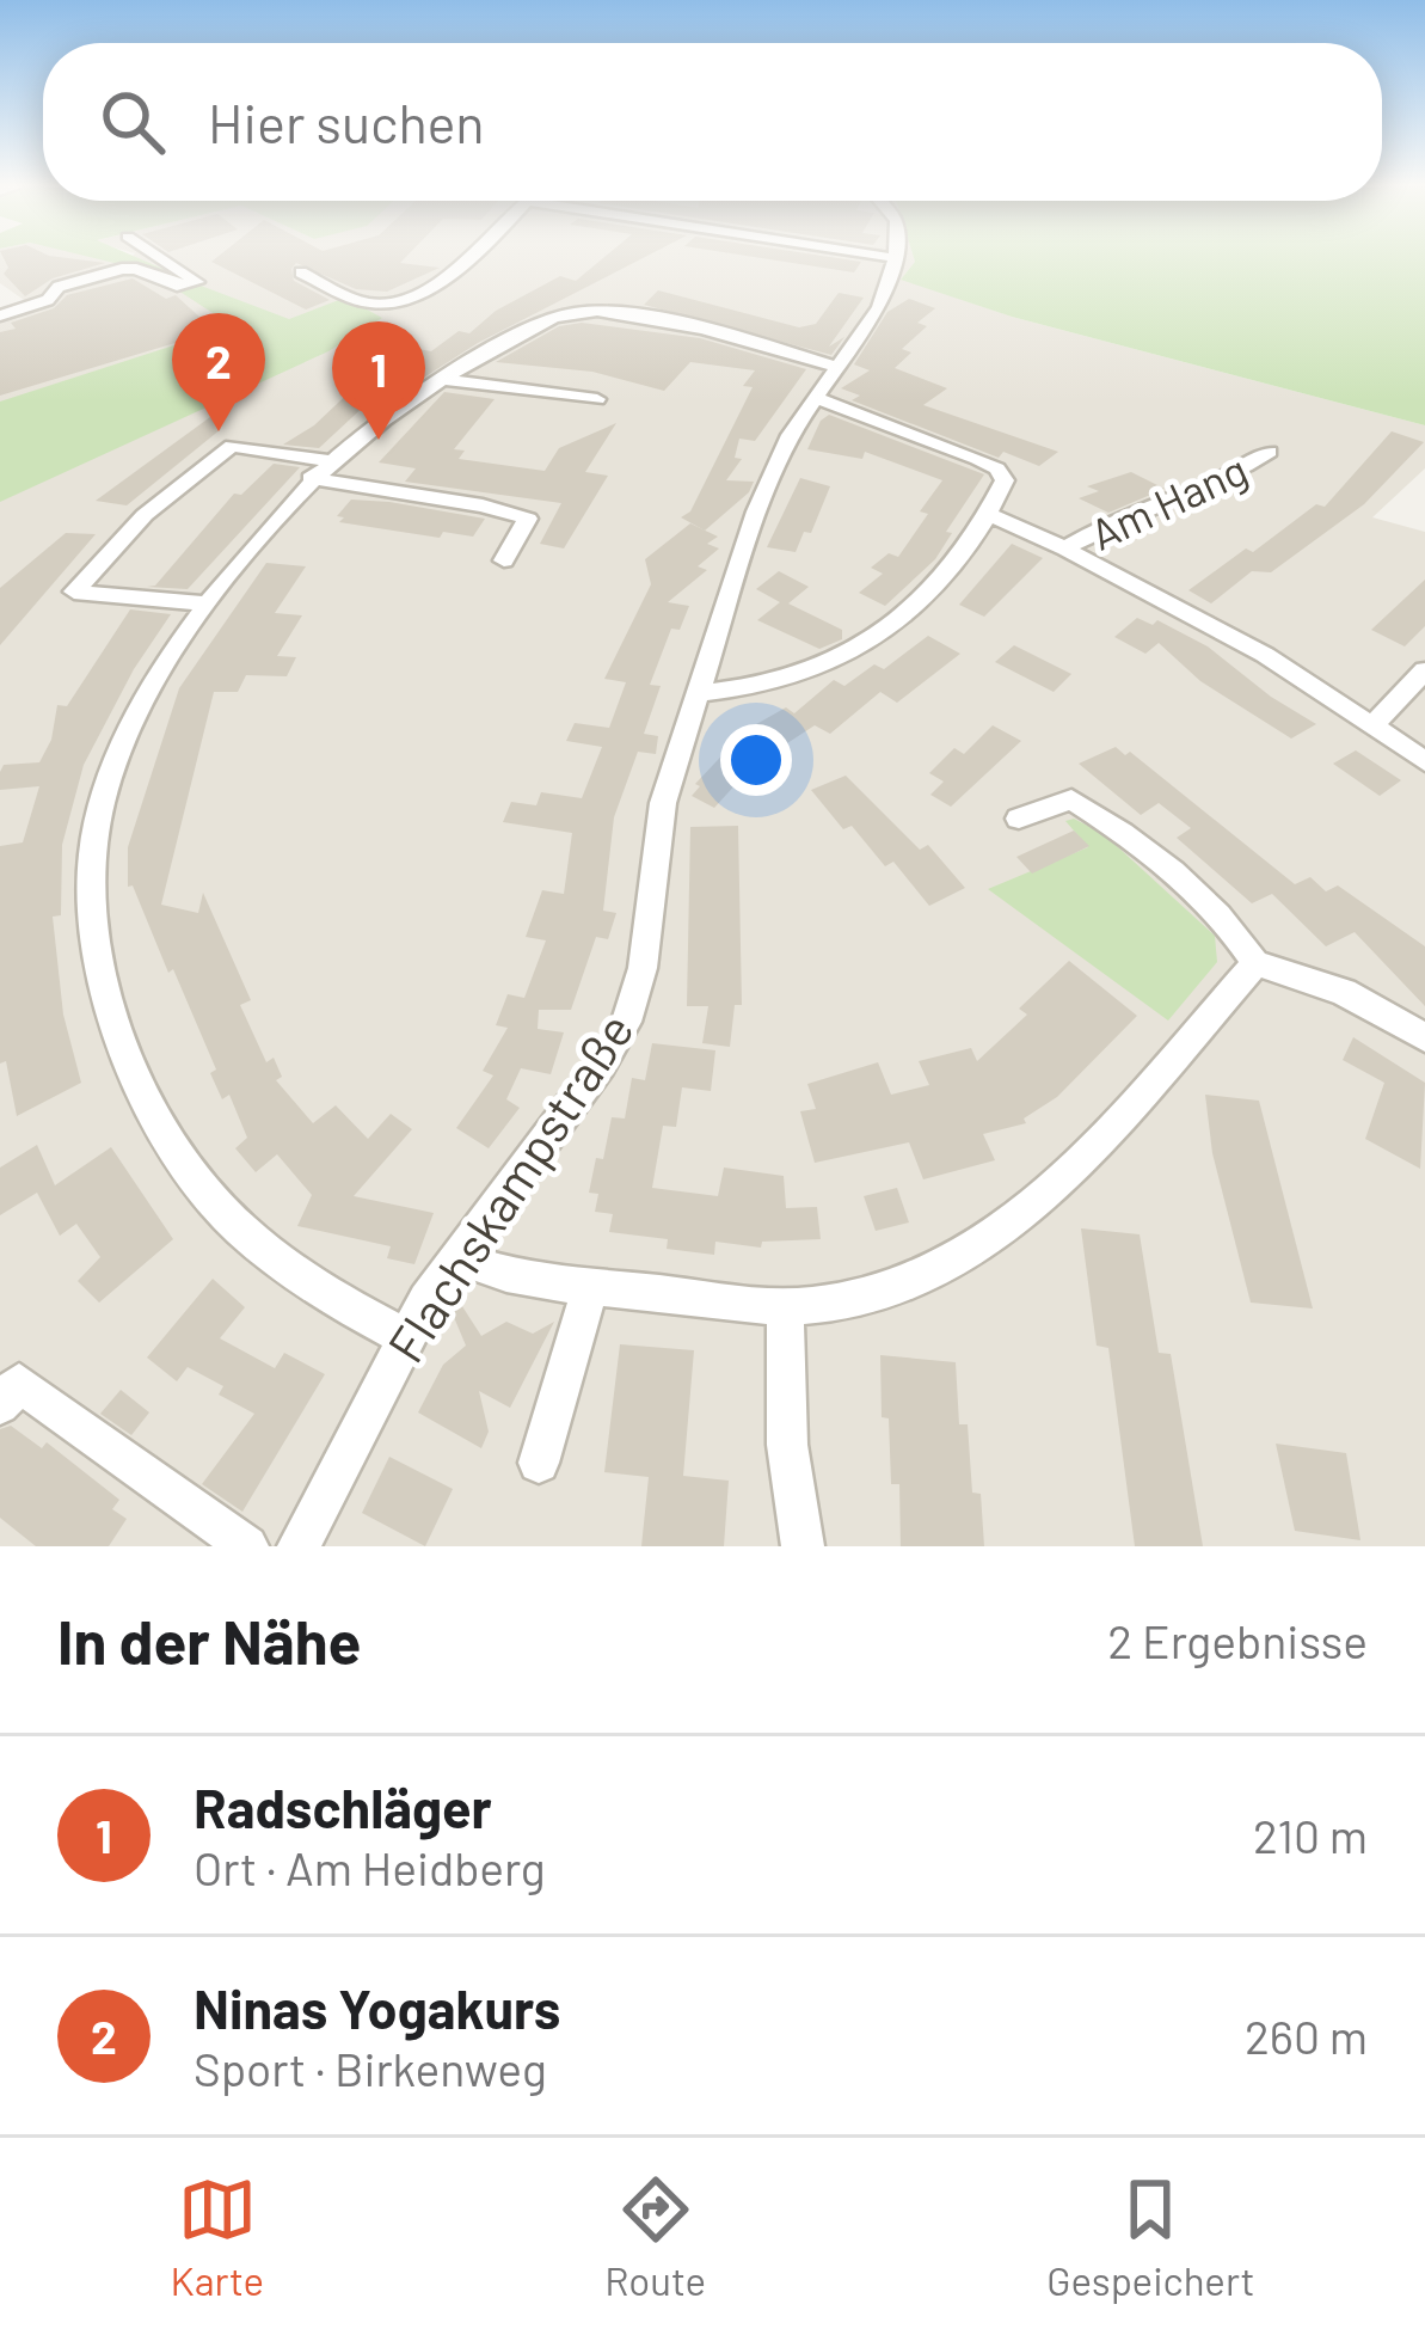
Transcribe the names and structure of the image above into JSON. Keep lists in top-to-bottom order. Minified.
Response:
{"streets":{"street":["Am Hang","Flachskampstraße"]},"page":{"search":"Hier suchen","pins":["2","1"],"heading":["In der Nähe","2 Ergebnisse"],"list":[{"mark":"1","name":"Radschläger","note":"Ort · Am Heidberg","value":"210 m"},{"mark":"2","name":"Ninas Yogakurs","note":"Sport · Birkenweg","value":"260 m"}],"nav":["Karte","Route","Gespeichert"]}}
